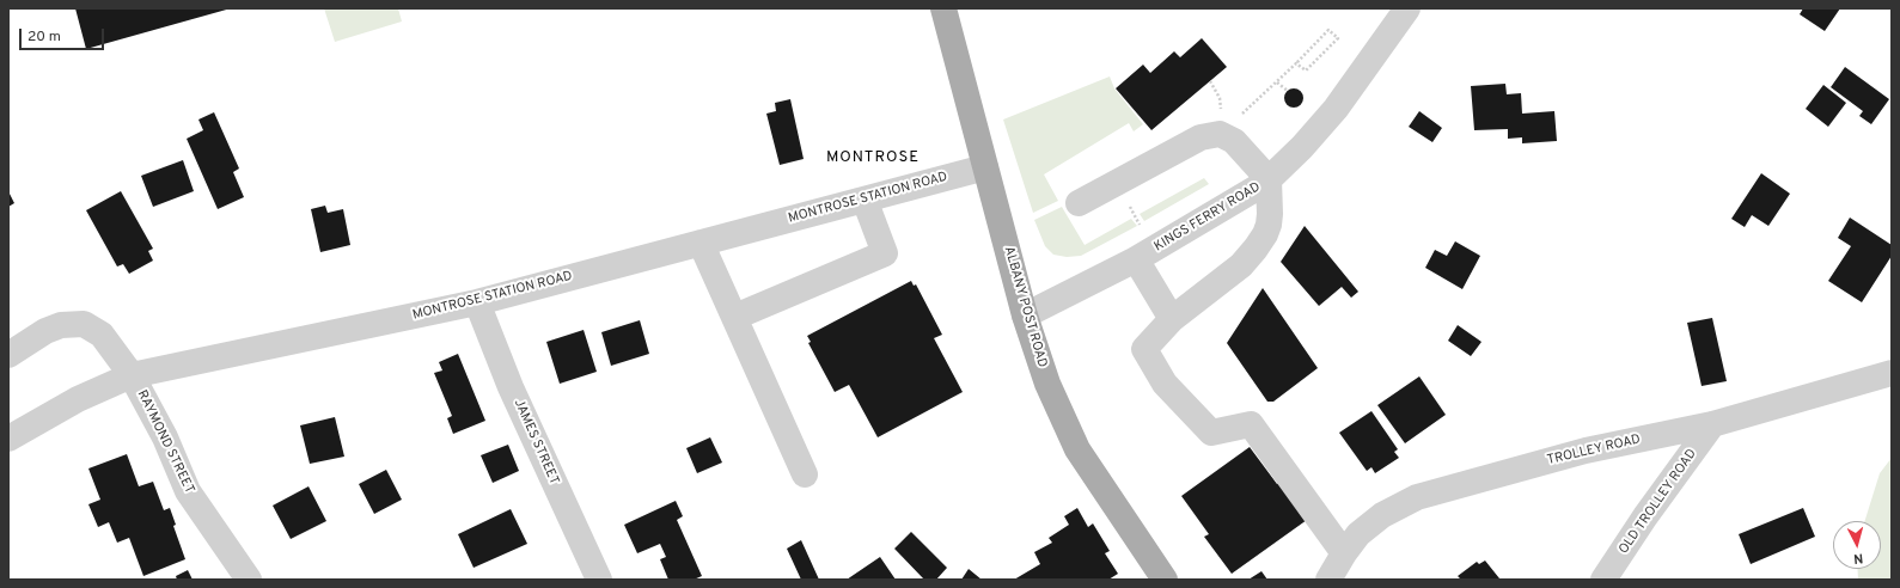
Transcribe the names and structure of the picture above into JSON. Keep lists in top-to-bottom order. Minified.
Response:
{"streets":{"main road":["ALBANY POST ROAD"],"street":["MONTROSE STATION ROAD","KINGS FERRY ROAD","RAYMOND STREET","JAMES STREET","TROLLEY ROAD","OLD TROLLEY ROAD"]},"crossings":[["MONTROSE STATION ROAD","ALBANY POST ROAD"],["MONTROSE STATION ROAD","RAYMOND STREET"],["MONTROSE STATION ROAD","JAMES STREET"],["KINGS FERRY ROAD","ALBANY POST ROAD"],["TROLLEY ROAD","OLD TROLLEY ROAD"]],"districts":["MONTROSE"],"scale_bar":"20 m","north":"bottom"}
